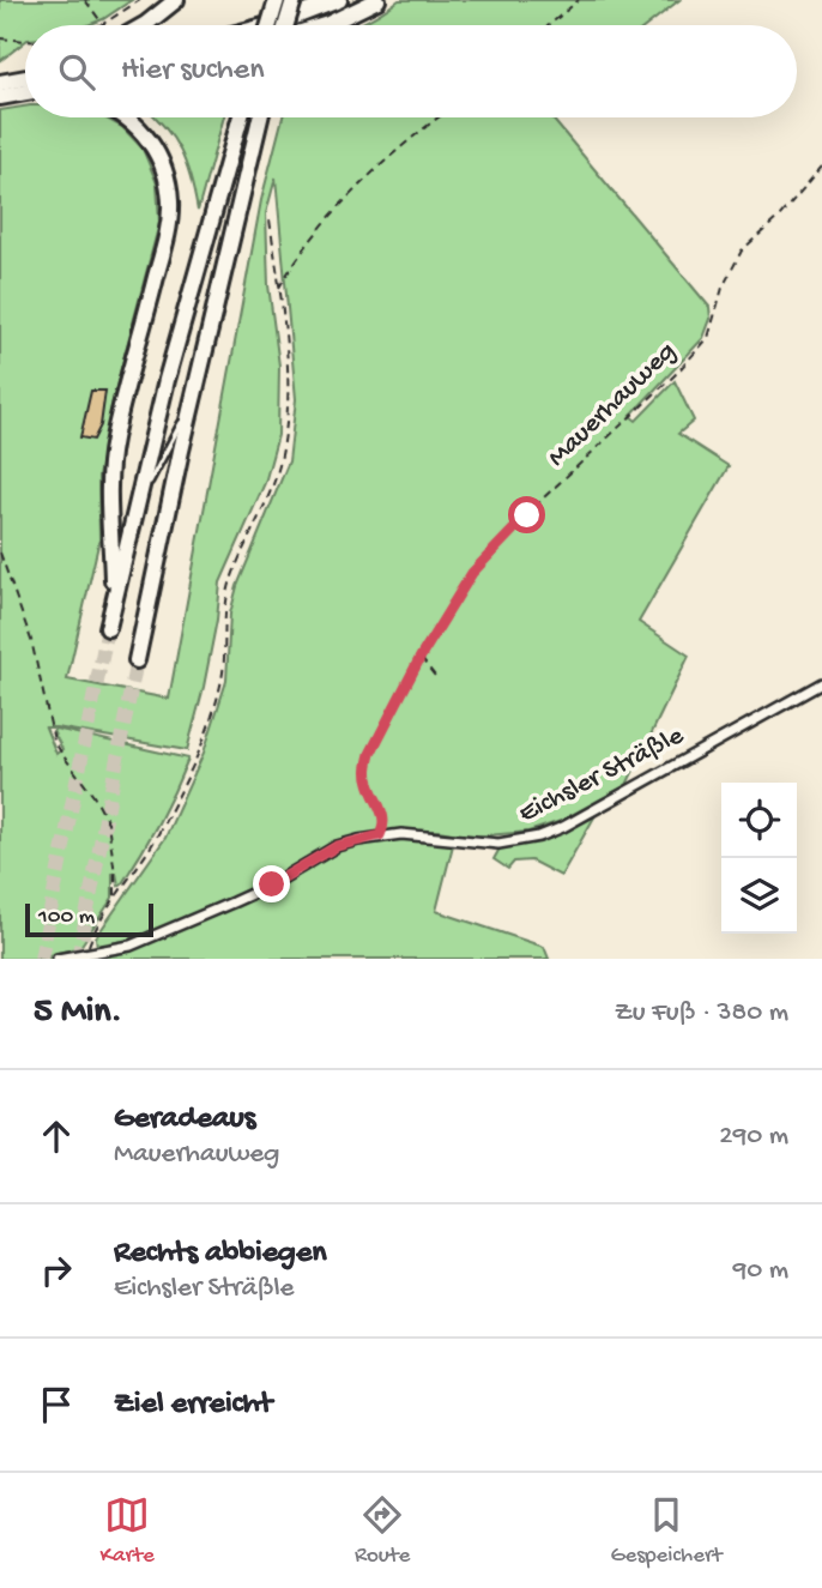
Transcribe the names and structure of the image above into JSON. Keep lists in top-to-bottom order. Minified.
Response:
{"streets":{"street":["Eichsler Sträßle"],"path":["Mauerhauweg"]},"crossings":[["Mauerhauweg","Eichsler Sträßle"]],"scale_bar":"100 m","page":{"search":"Hier suchen","scale":"100 m","heading":["5 Min.","Zu Fuß · 380 m"],"list":[["Geradeaus","Mauerhauweg","290 m"],["Rechts abbiegen","Eichsler Sträßle","90 m"],"Ziel erreicht"],"nav":["Karte","Route","Gespeichert"]}}
